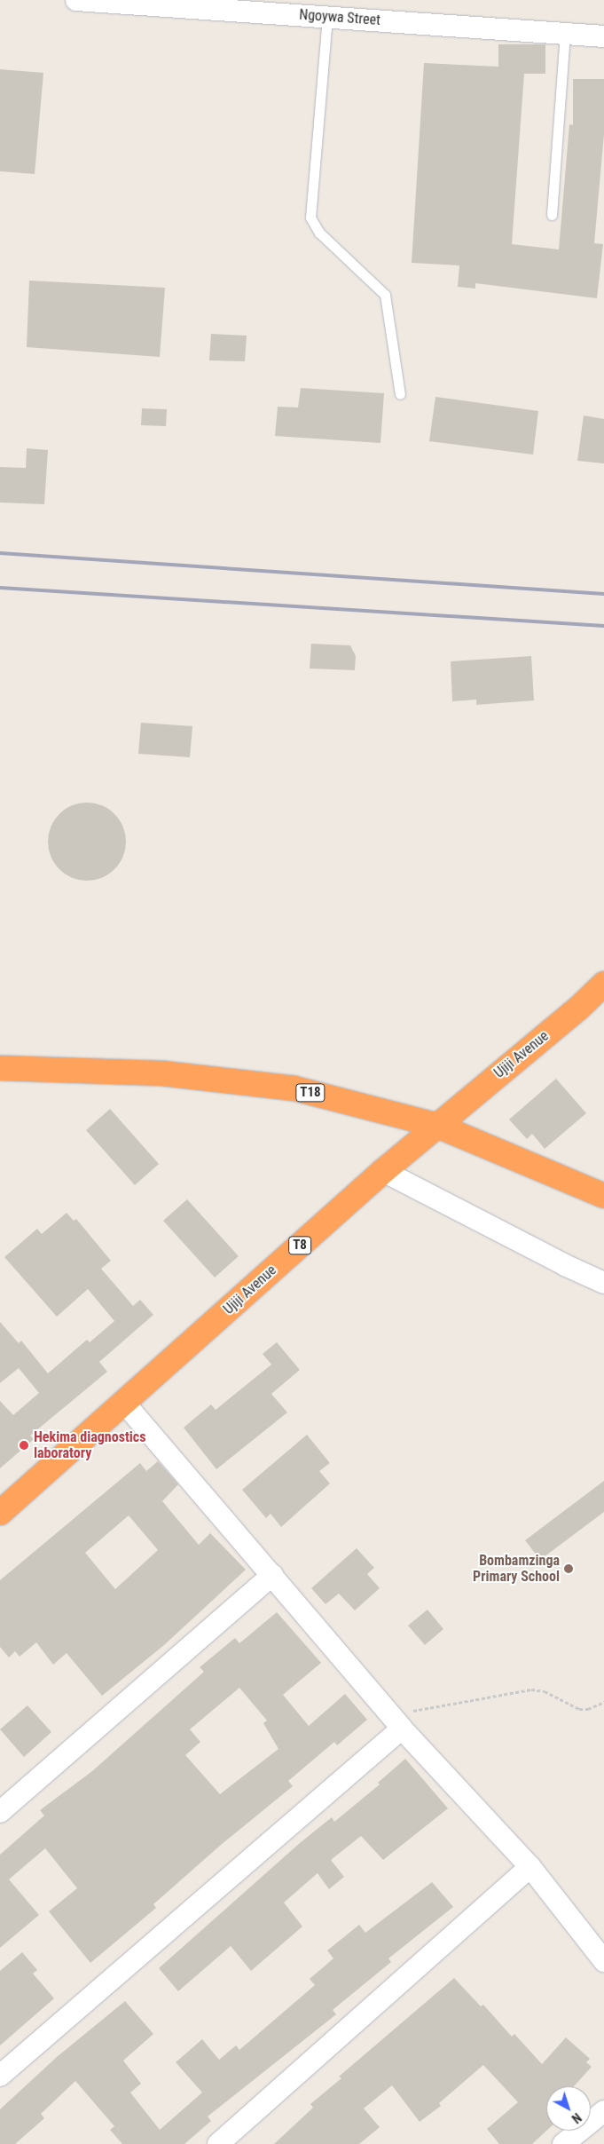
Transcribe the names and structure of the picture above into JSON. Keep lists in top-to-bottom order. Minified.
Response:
{"streets":{"highway":["Ujiji Avenue","T18","T8"],"street":["Ngoywa Street"]},"crossings":[["Ujiji Avenue","T18"]],"places":["Hekima diagnostics laboratory","Bombamzinga Primary School"],"north":"bottom right"}
